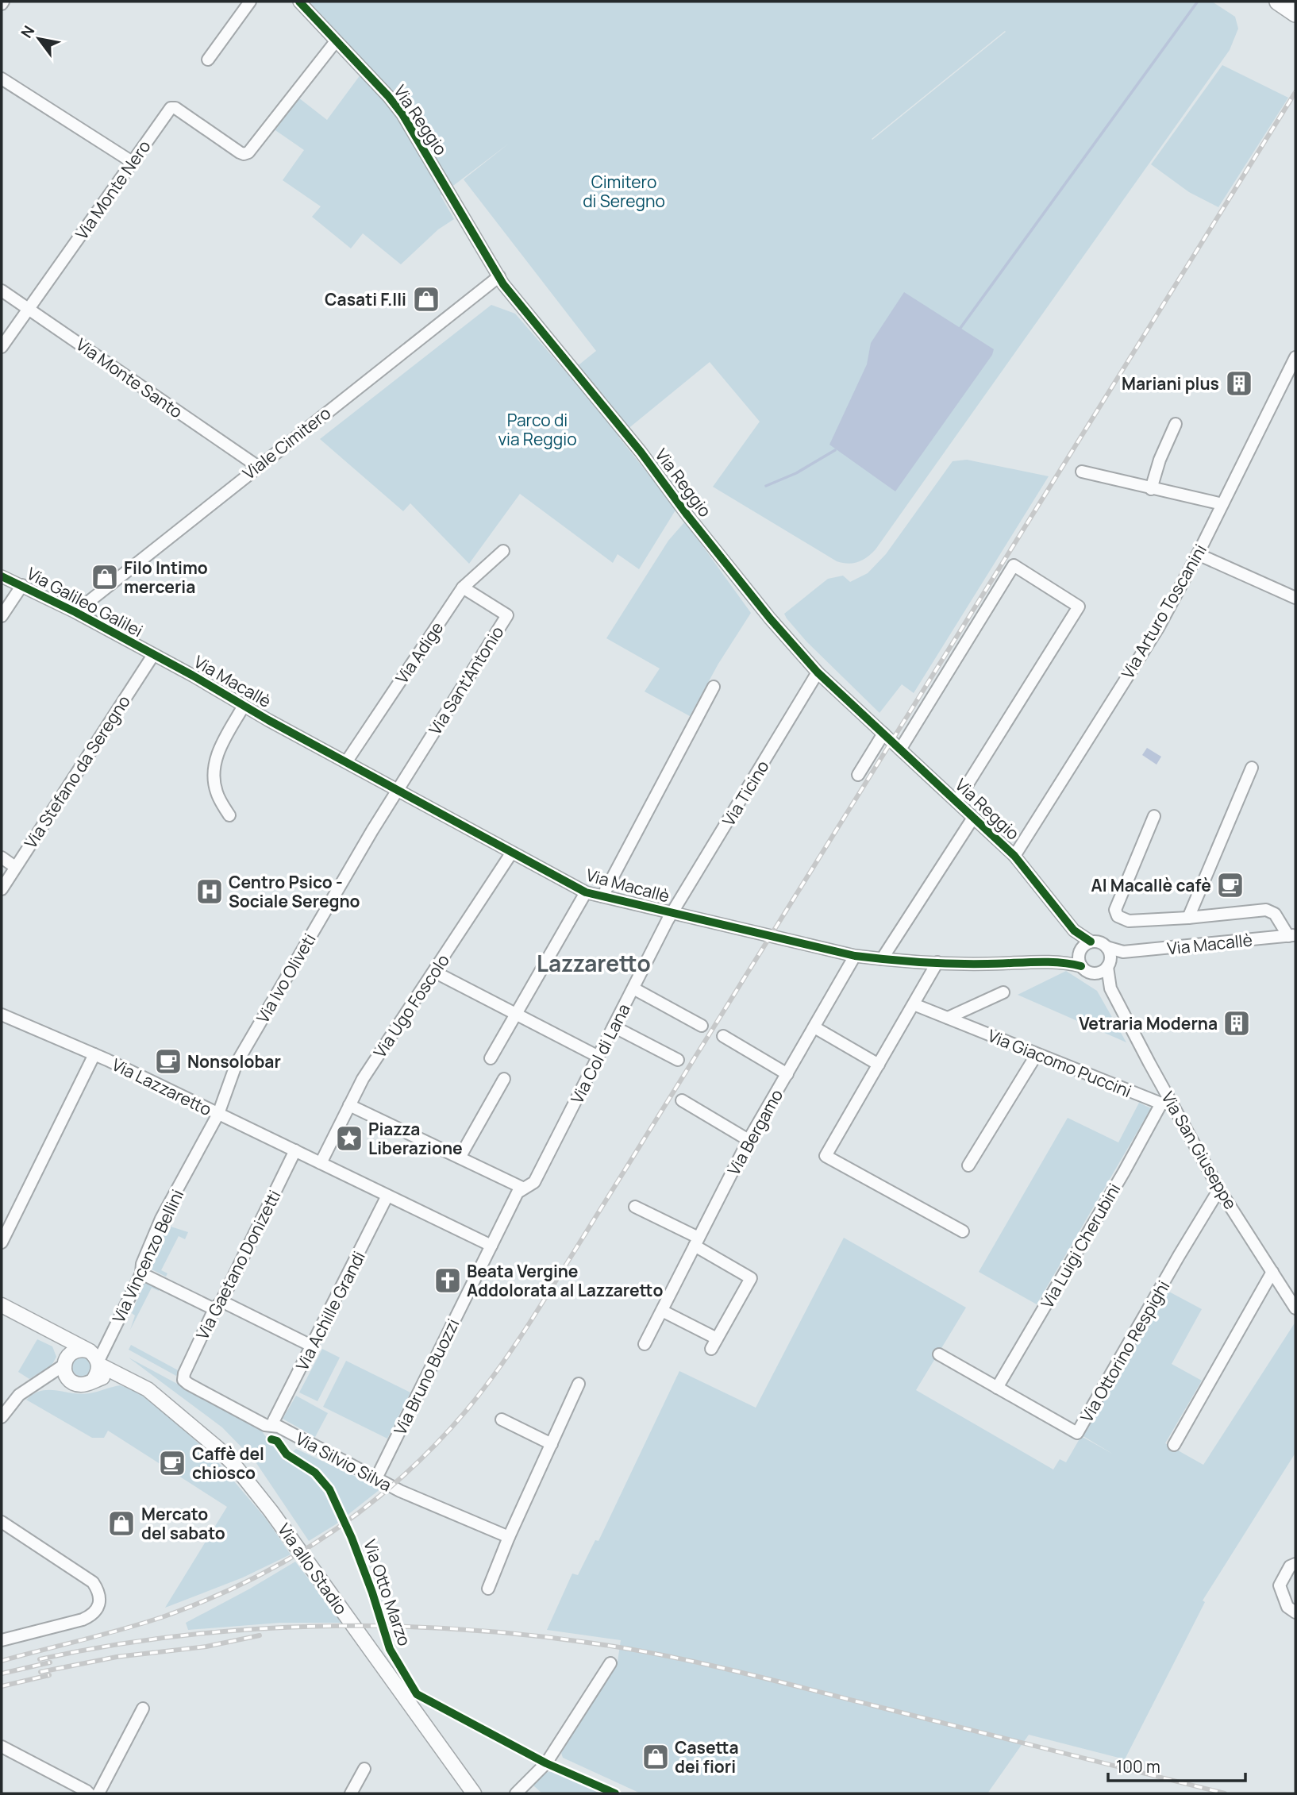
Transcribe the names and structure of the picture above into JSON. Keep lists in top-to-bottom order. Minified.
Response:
{"streets":{"main road":["Via allo Stadio"],"street":["Via Reggio","Via Monte Nero","Via Monte Santo","Viale Cimitero","Via Galileo Galilei","Via Arturo Toscanini","Via Adige","Via Sant'Antonio","Via Macallè","Via Stefano da Seregno","Via Ticino","Via Ivo Oliveti","Via Ugo Foscolo","Via Col di Lana","Via Giacomo Puccini","Via Lazzaretto","Via Bergamo","Via San Giuseppe","Via Luigi Cherubini","Via Vincenzo Bellini","Via Gaetano Donizetti","Via Achille Grandi","Via Ottorino Respighi","Via Bruno Buozzi","Via Silvio Silva"],"cycle path":["Via Otto Marzo"]},"crossings":[["Via Reggio","Via Monte Nero"],["Via Reggio","Viale Cimitero"],["Via Reggio","Via Arturo Toscanini"],["Via Reggio","Via Macallè"],["Via Reggio","Via Ticino"],["Via Reggio","Via San Giuseppe"],["Via Monte Nero","Via Monte Santo"],["Via Monte Santo","Viale Cimitero"],["Viale Cimitero","Via Galileo Galilei"],["Via Galileo Galilei","Via Macallè"],["Via Galileo Galilei","Via Stefano da Seregno"],["Via Adige","Via Sant'Antonio"],["Via Adige","Via Macallè"],["Via Sant'Antonio","Via Macallè"],["Via Sant'Antonio","Via Ivo Oliveti"],["Via Macallè","Via Stefano da Seregno"],["Via Macallè","Via Ticino"],["Via Macallè","Via Ivo Oliveti"],["Via Macallè","Via Ugo Foscolo"],["Via Macallè","Via Col di Lana"],["Via Macallè","Via Bergamo"],["Via Macallè","Via San Giuseppe"],["Via Ticino","Via Col di Lana"],["Via Ivo Oliveti","Via Lazzaretto"],["Via Ivo Oliveti","Via Vincenzo Bellini"],["Via Ugo Foscolo","Via Lazzaretto"],["Via Col di Lana","Via Bruno Buozzi"],["Via Giacomo Puccini","Via San Giuseppe"],["Via Giacomo Puccini","Via Luigi Cherubini"],["Via Lazzaretto","Via Vincenzo Bellini"],["Via Lazzaretto","Via Gaetano Donizetti"],["Via San Giuseppe","Via Luigi Cherubini"],["Via San Giuseppe","Via Ottorino Respighi"],["Via Luigi Cherubini","Via Ottorino Respighi"],["Via Vincenzo Bellini","Via allo Stadio"],["Via Gaetano Donizetti","Via Silvio Silva"],["Via Achille Grandi","Via Silvio Silva"],["Via Bruno Buozzi","Via Silvio Silva"]],"districts":["Lazzaretto"],"parks":["Cimitero di Seregno","Parco di via Reggio"],"places":{"shop":["Casati F.lli","Filo Intimo merceria","Mercato del sabato","Casetta dei fiori"],"building":["Mariani plus","Vetraria Moderna"],"cafe":["Al Macallè cafè","Nonsolobar","Caffè del chiosco"],"hospital":["Centro Psico - Sociale Seregno"],"place":["Piazza Liberazione"],"church":["Beata Vergine Addolorata al Lazzaretto"]},"scale_bar":"100 m","north":"top left"}
